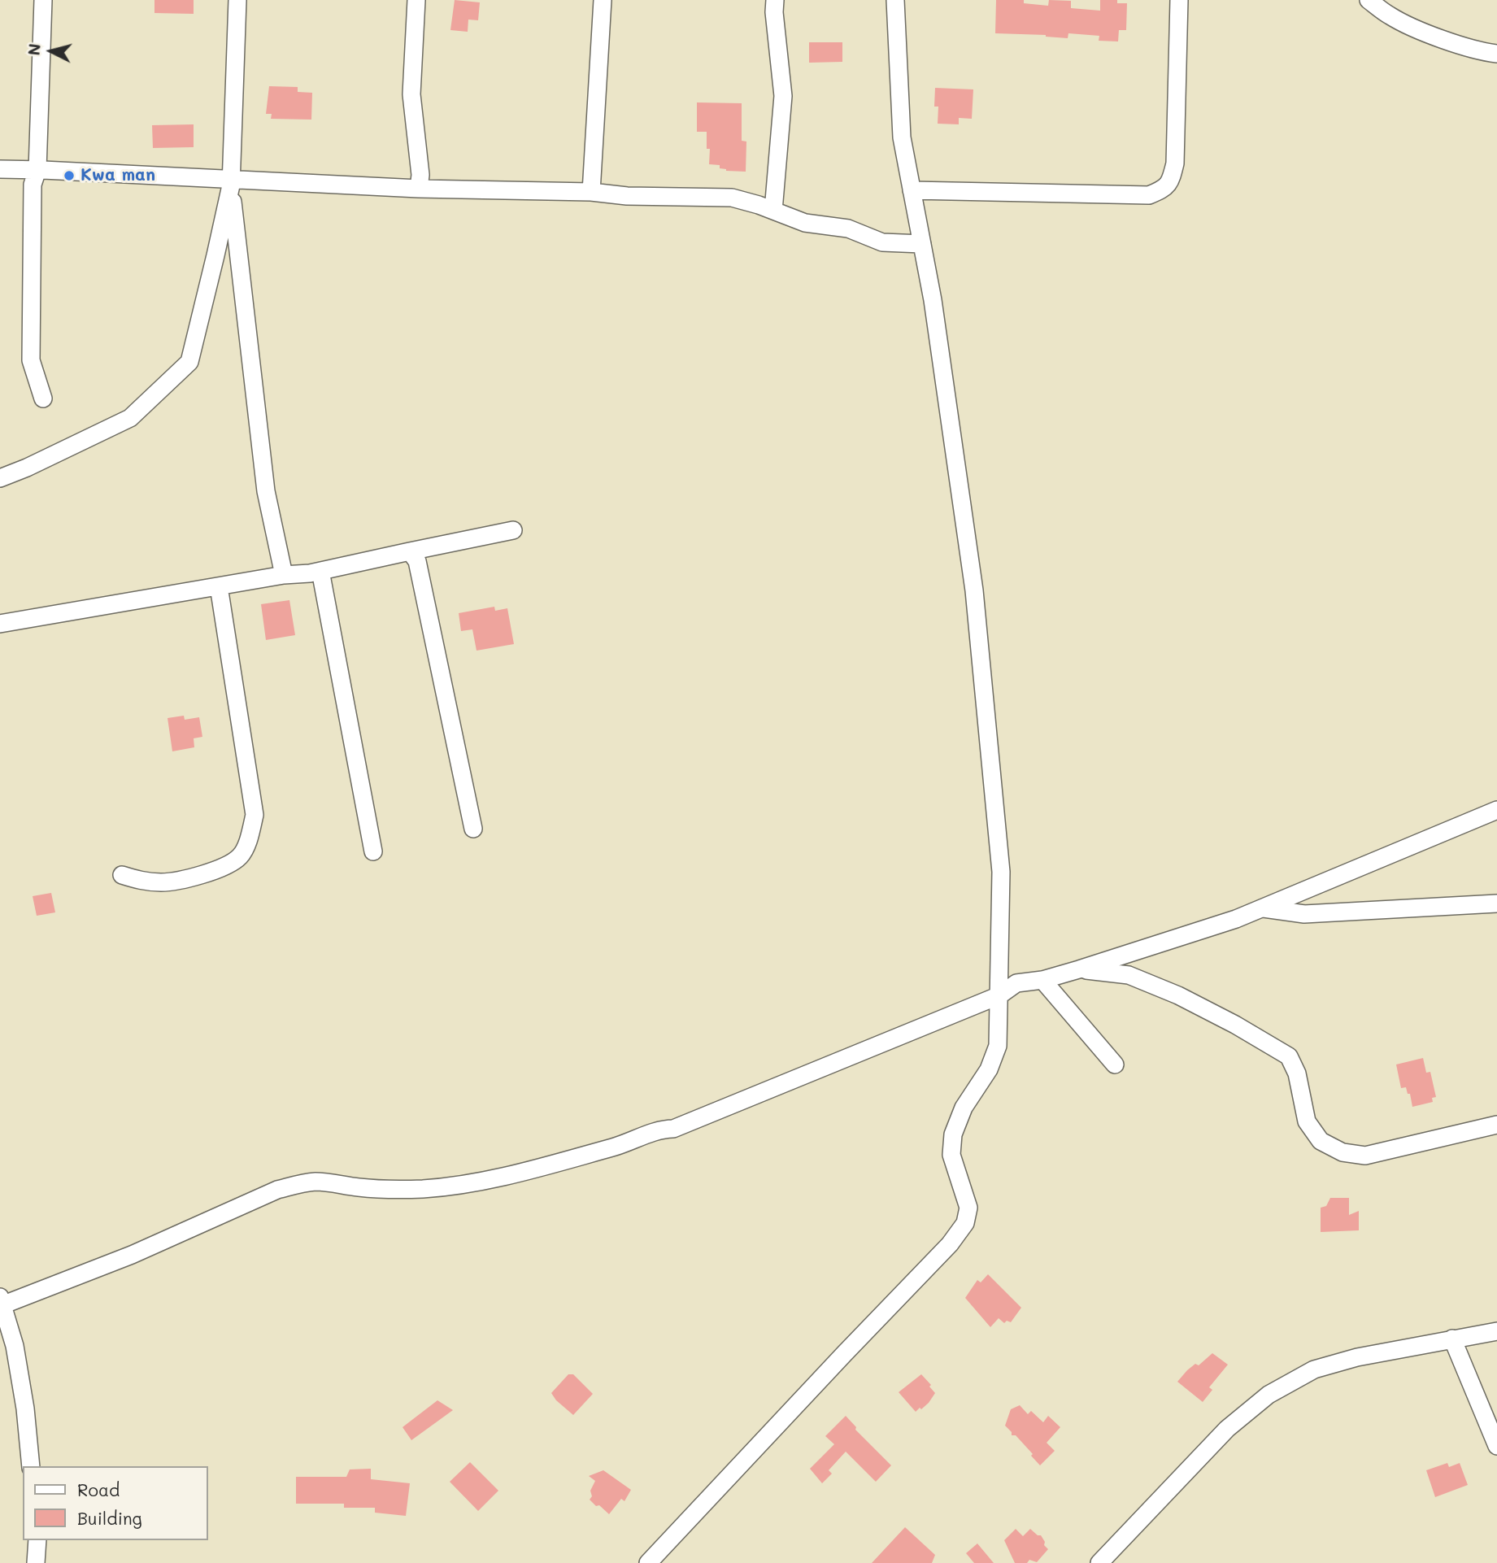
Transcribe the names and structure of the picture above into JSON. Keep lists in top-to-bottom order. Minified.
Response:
{"places":["Kwa man"],"legend":["Road","Building"],"north":"left"}
